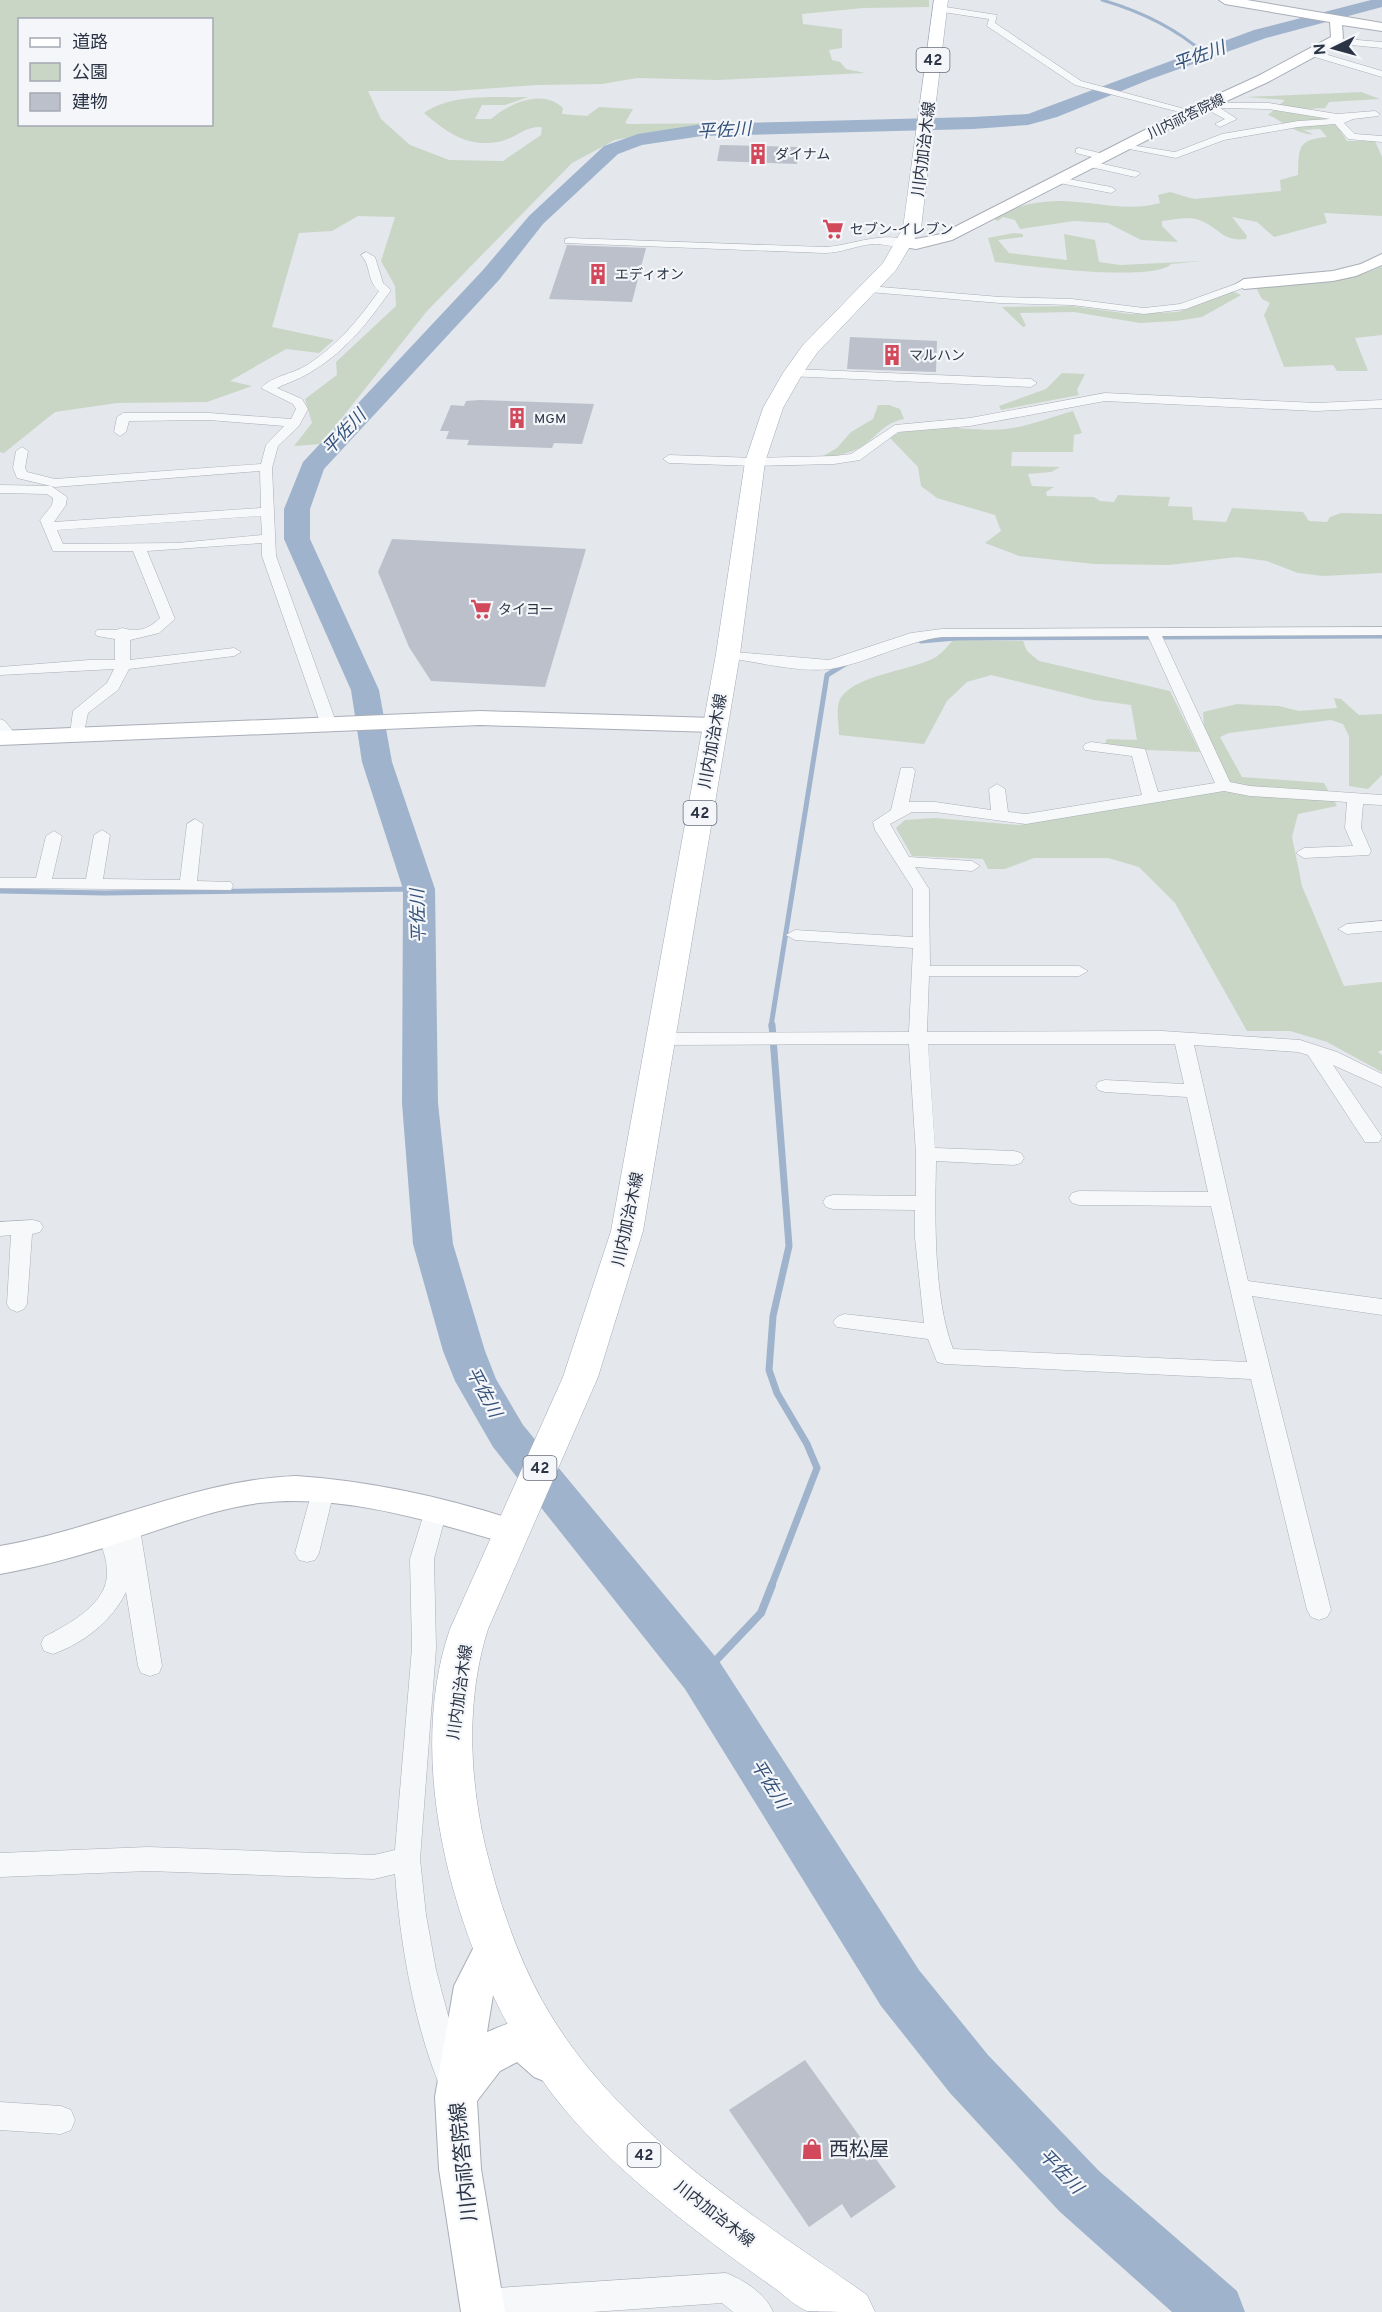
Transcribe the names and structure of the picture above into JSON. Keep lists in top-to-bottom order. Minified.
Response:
{"streets":{"main road":["42","川内祁答院線","川内加治木線"]},"crossings":[["川内祁答院線","川内加治木線"]],"water":["平佐川"],"places":{"building":["ダイナム","エディオン","マルハン","MGM"],"supermarket":["セブン-イレブン","タイヨー"],"shop":["西松屋"]},"legend":["道路","公園","建物"],"north":"left"}
